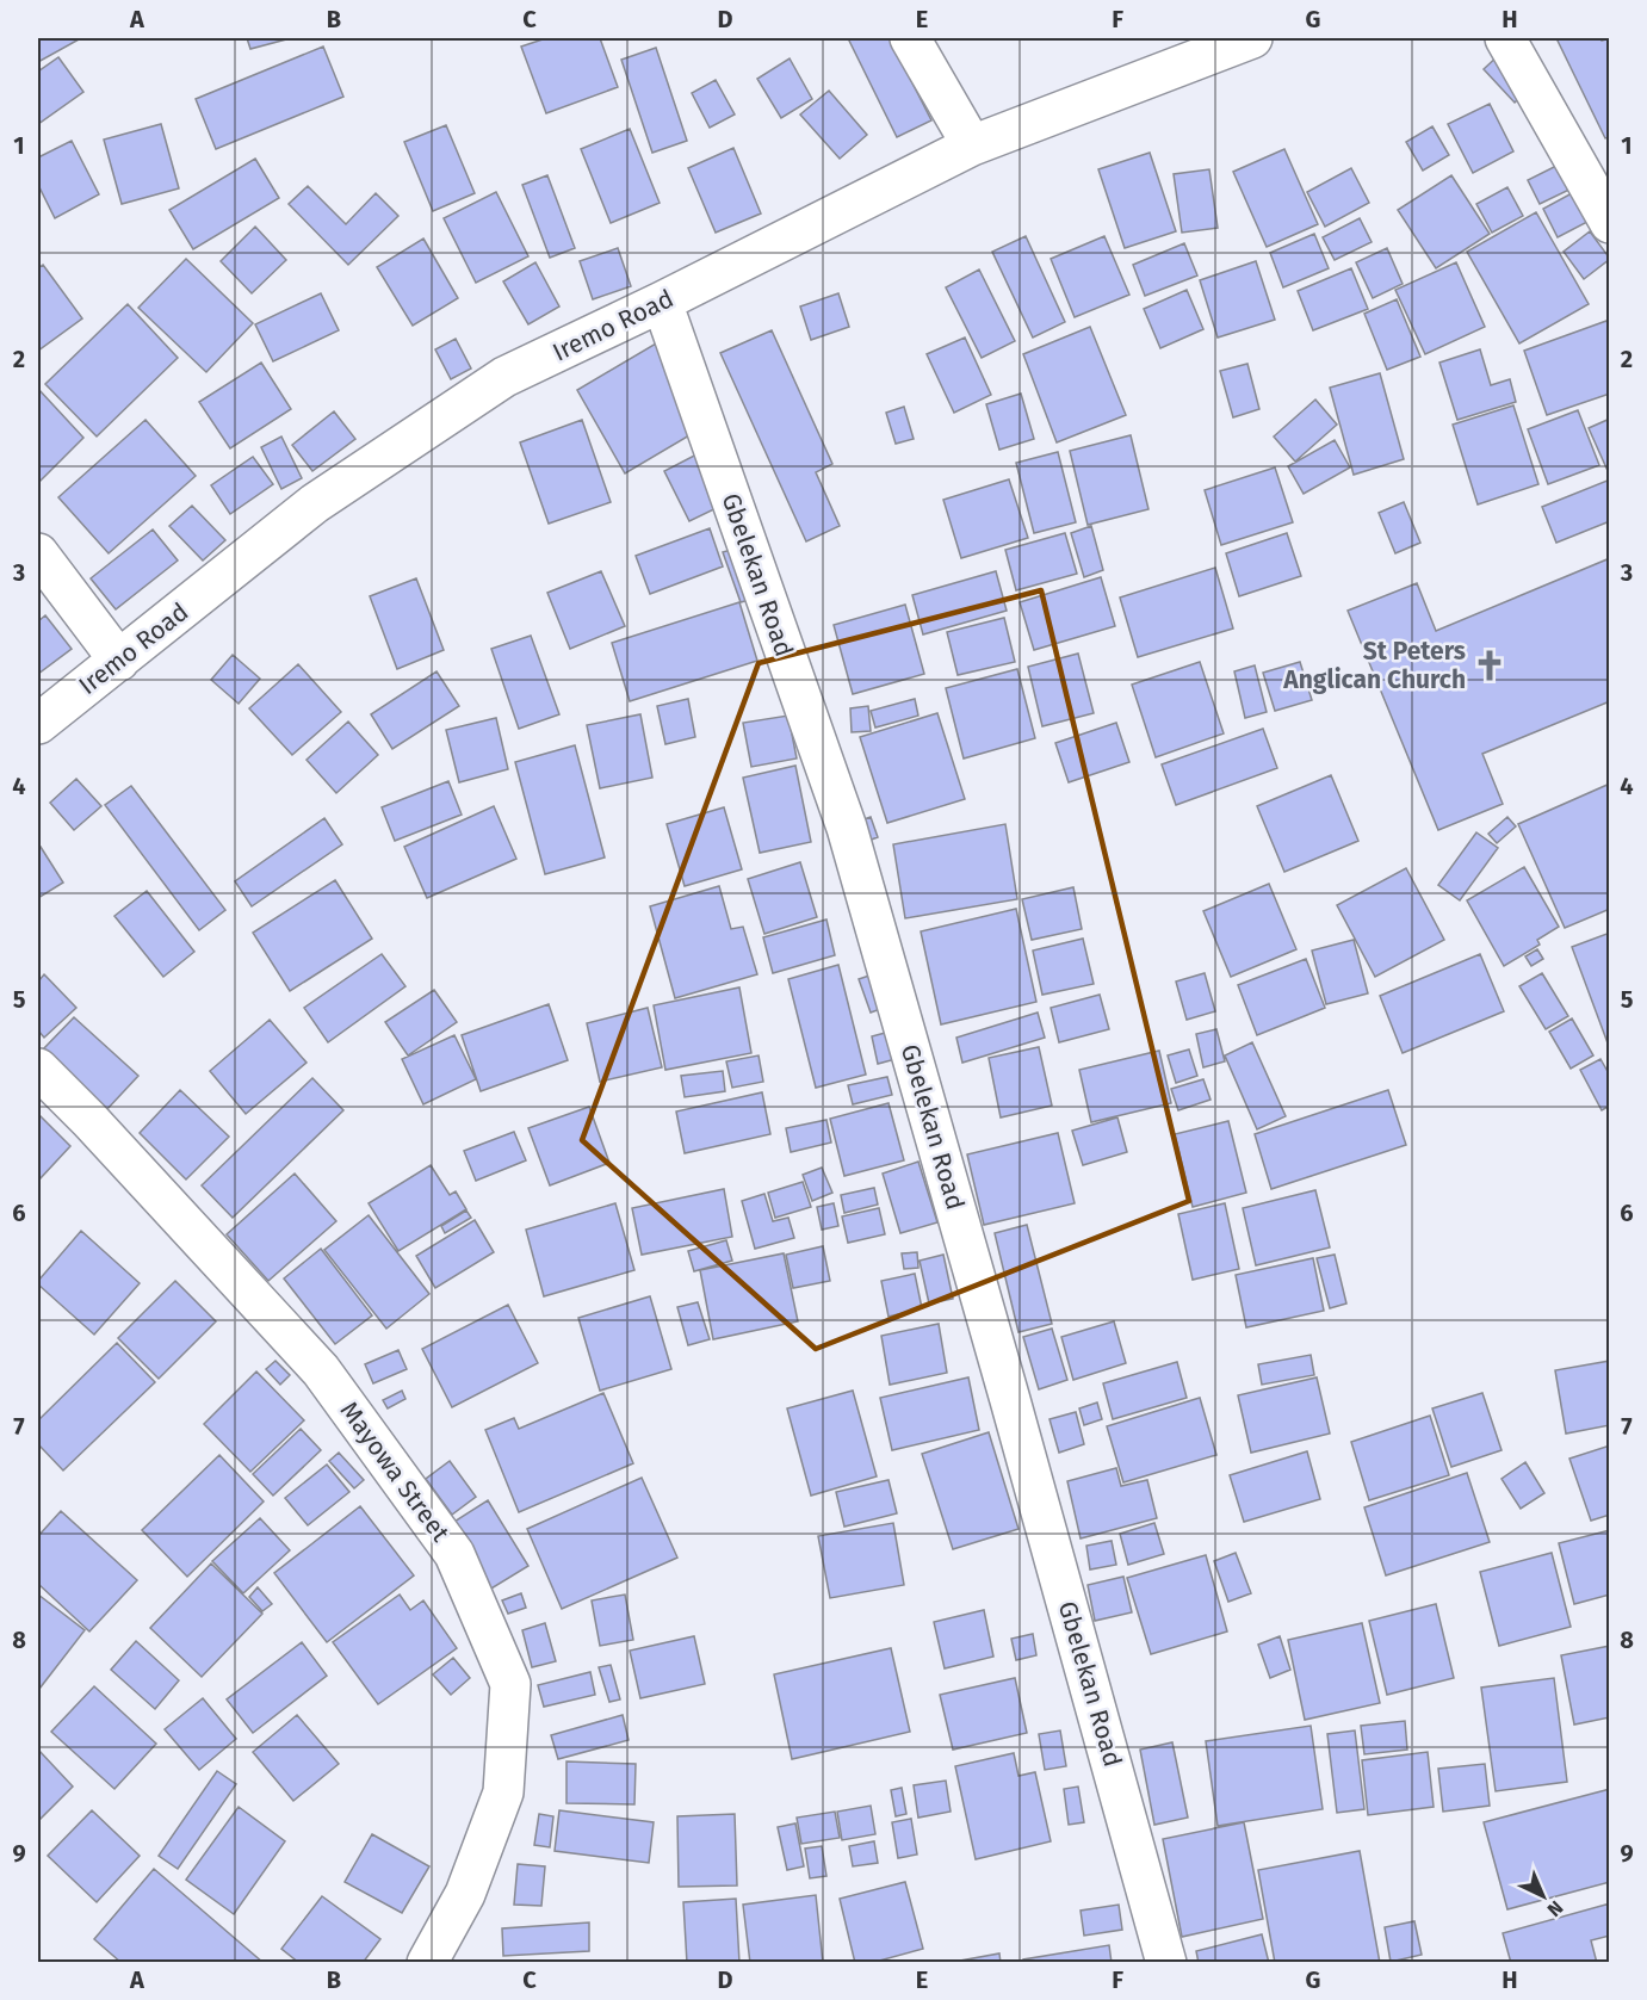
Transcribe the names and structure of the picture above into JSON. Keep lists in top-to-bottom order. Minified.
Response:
{"streets":{"street":["Iremo Road","Gbelekan Road","Mayowa Street"]},"crossings":[["Iremo Road","Gbelekan Road"]],"places":{"church":["St Peters Anglican Church"]},"north":"bottom right","grid":{"columns":["A","B","C","D","E","F","G","H"],"rows":["1","2","3","4","5","6","7","8","9"]}}
